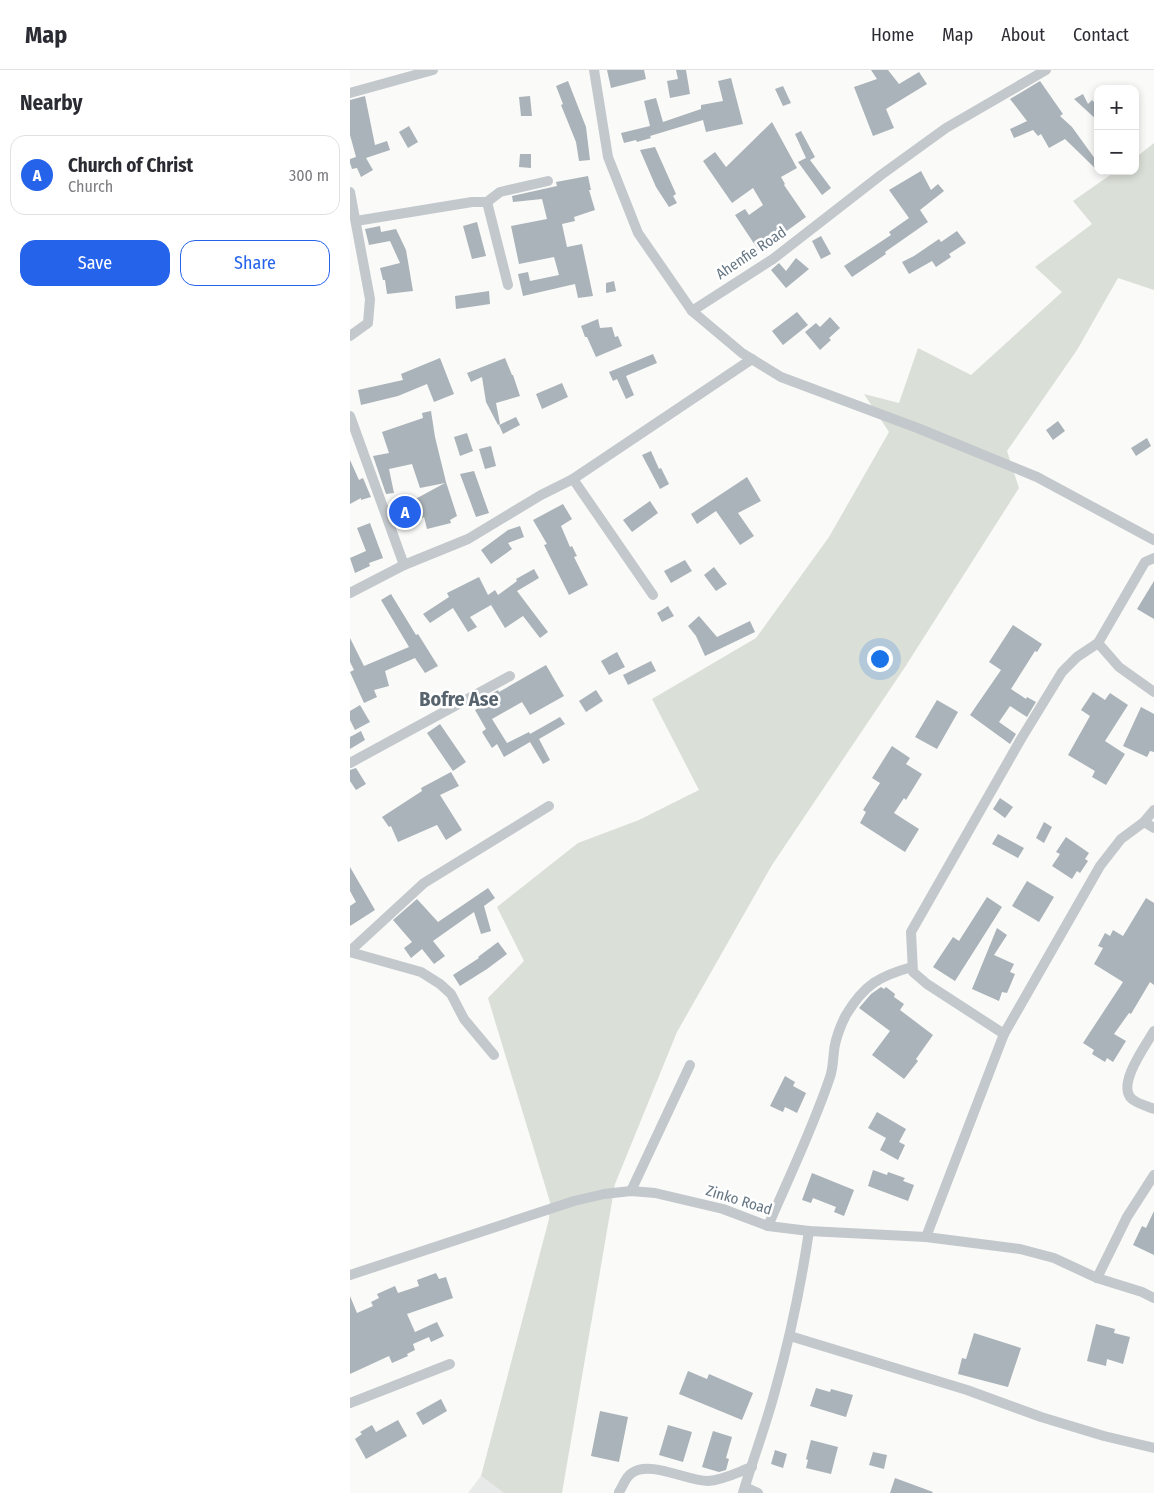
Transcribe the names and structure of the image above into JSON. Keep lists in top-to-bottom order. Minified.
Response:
{"streets":{"street":["Ahenfie Road","Zinko Road"]},"districts":["Bofre Ase"],"page":{"header":"Map","nav":["Home","Map","About","Contact"],"heading":"Nearby","map_buttons":["+","−"],"list":[{"mark":"A","name":"Church of Christ","note":"Church","value":"300 m"}],"buttons":["Save","Share"],"pins":"A"}}
